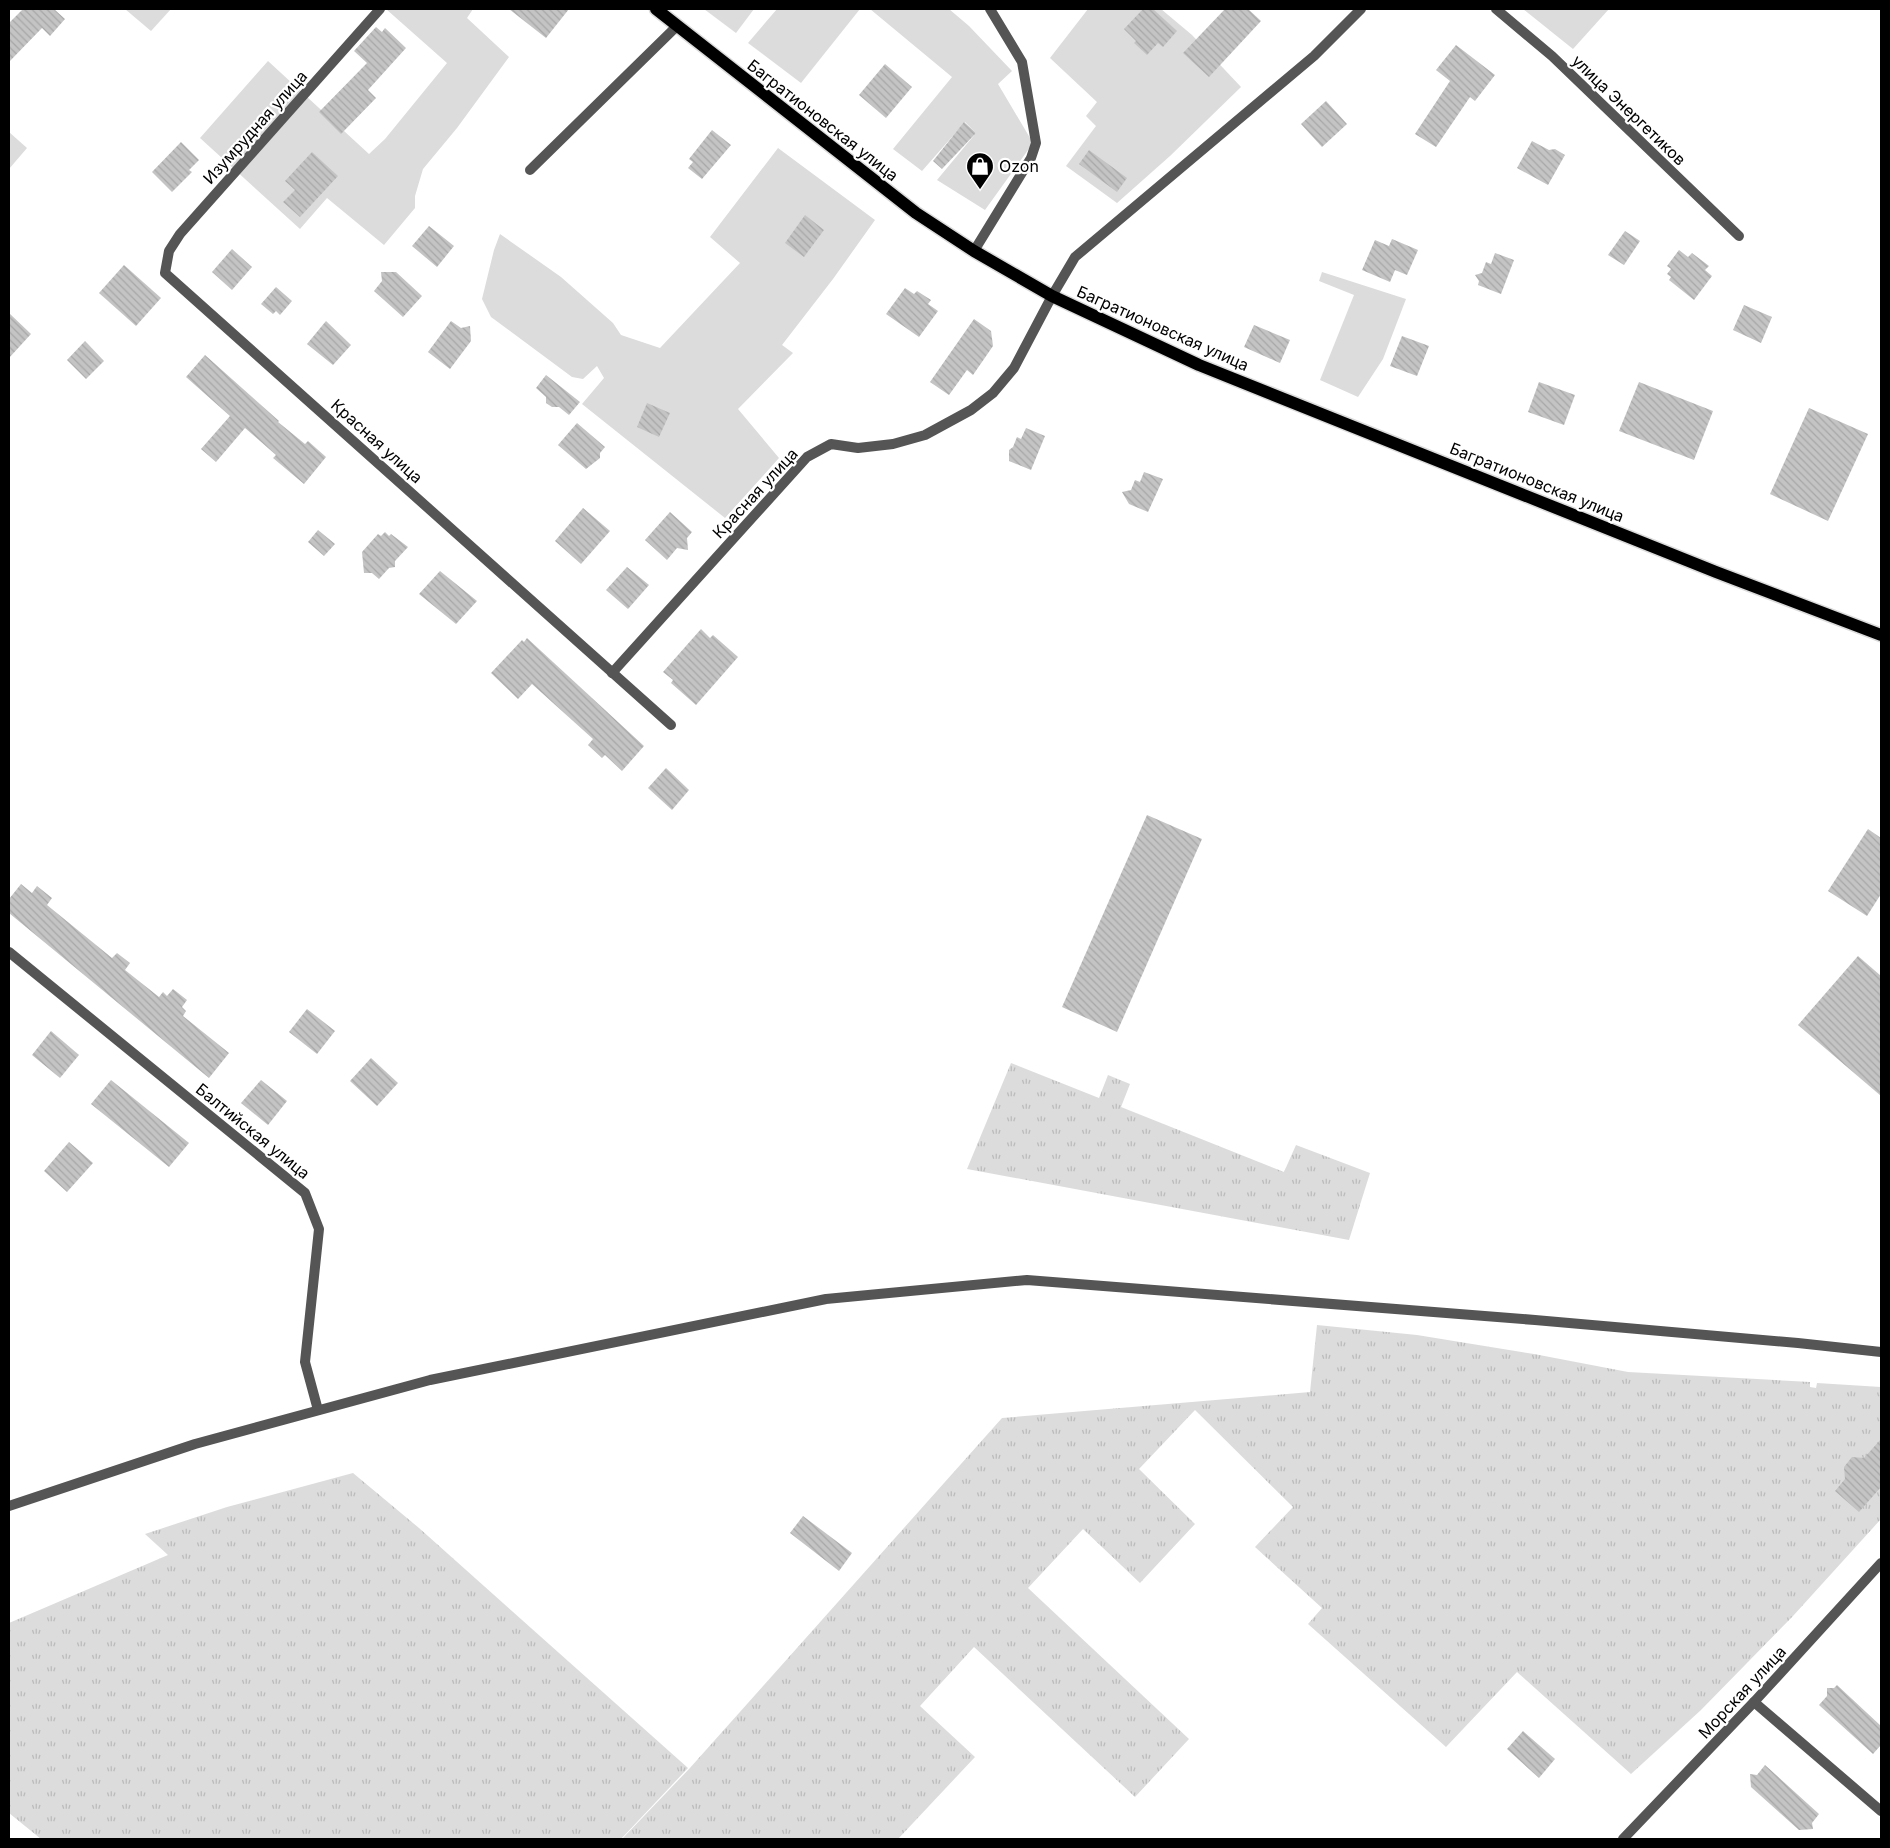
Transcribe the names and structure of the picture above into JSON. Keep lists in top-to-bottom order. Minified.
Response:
{"streets":{"main road":["Багратионовская улица"],"street":["улица Энергетиков","Изумрудная улица","Красная улица","Балтийская улица","Морская улица"]},"crossings":[["Багратионовская улица","Красная улица"],["Изумрудная улица","Красная улица"]],"places":{"shop":["Ozon"]}}
